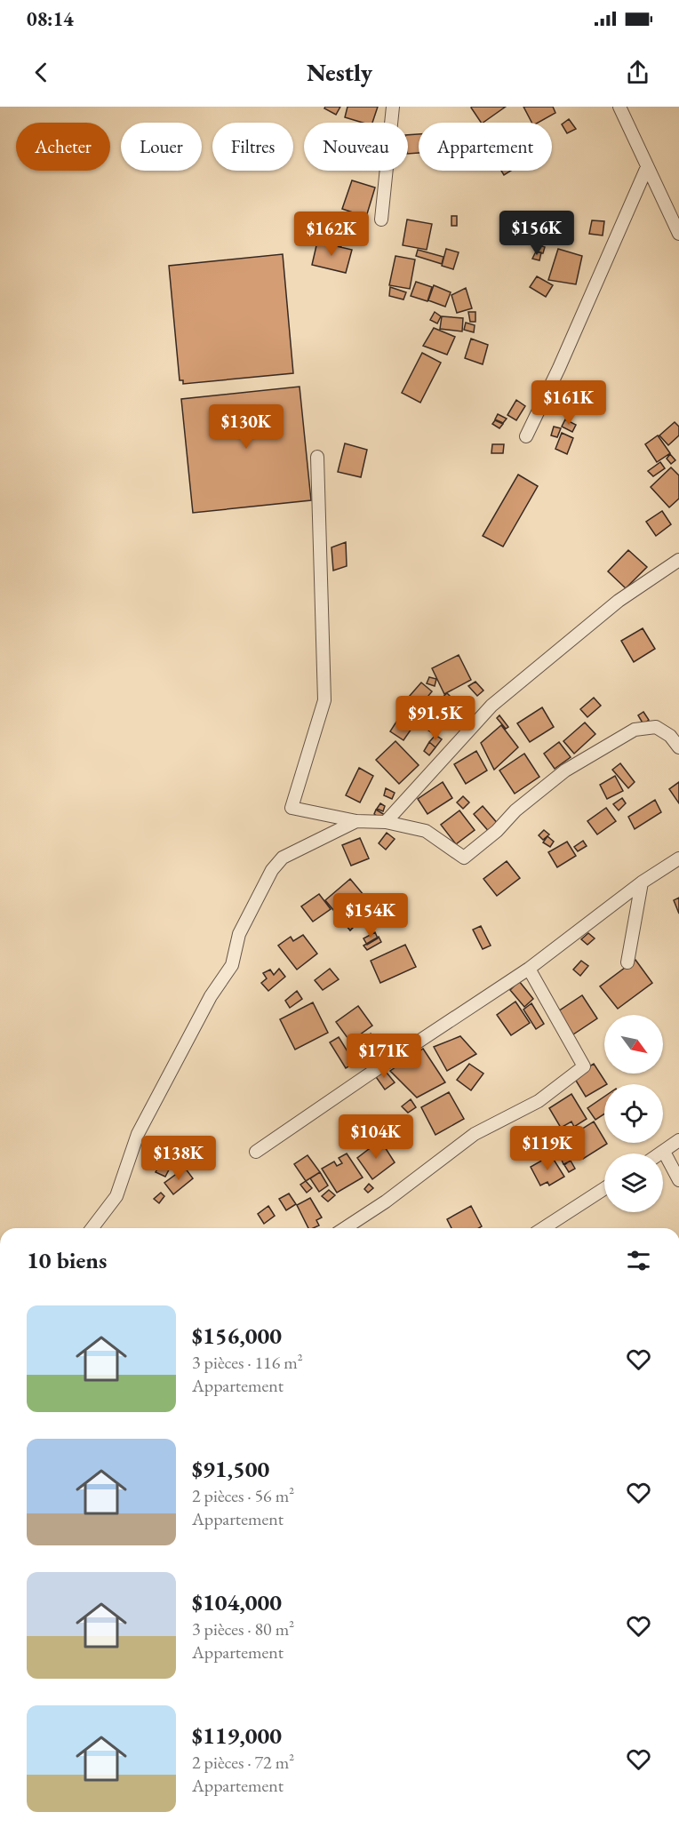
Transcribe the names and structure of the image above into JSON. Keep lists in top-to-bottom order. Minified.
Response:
{"north":"bottom right","page":{"status":"08:14","header":"Nestly","chip":["Acheter","Louer","Filtres","Nouveau","Appartement"],"price":["$156K","$162K","$161K","$130K","$91.5K","$154K","$171K","$104K","$119K","$138K"],"heading":"10 biens","list":[{"name":"$156,000","note":"3 pièces · 116 m² · Appartement"},{"name":"$91,500","note":"2 pièces · 56 m² · Appartement"},{"name":"$104,000","note":"3 pièces · 80 m² · Appartement"},{"name":"$119,000","note":"2 pièces · 72 m² · Appartement"}]}}
